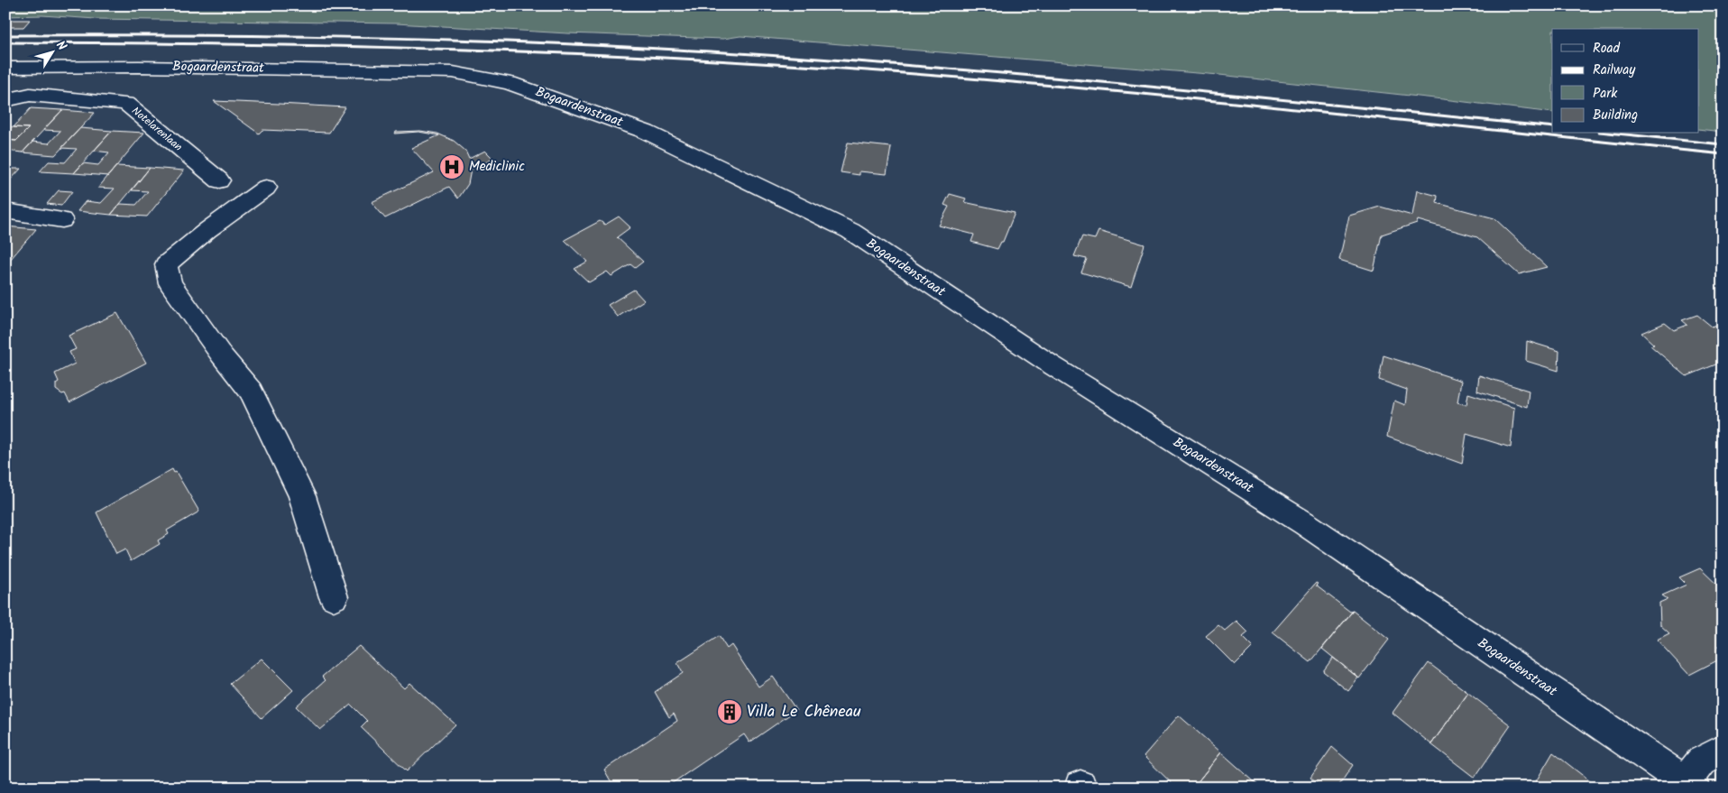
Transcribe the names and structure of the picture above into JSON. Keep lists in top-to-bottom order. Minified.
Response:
{"streets":{"street":["Bogaardenstraat","Notelarenlaan"]},"places":{"hospital":["Mediclinic"],"building":["Villa Le Chêneau"]},"legend":["Road","Railway","Park","Building"],"north":"top right"}
